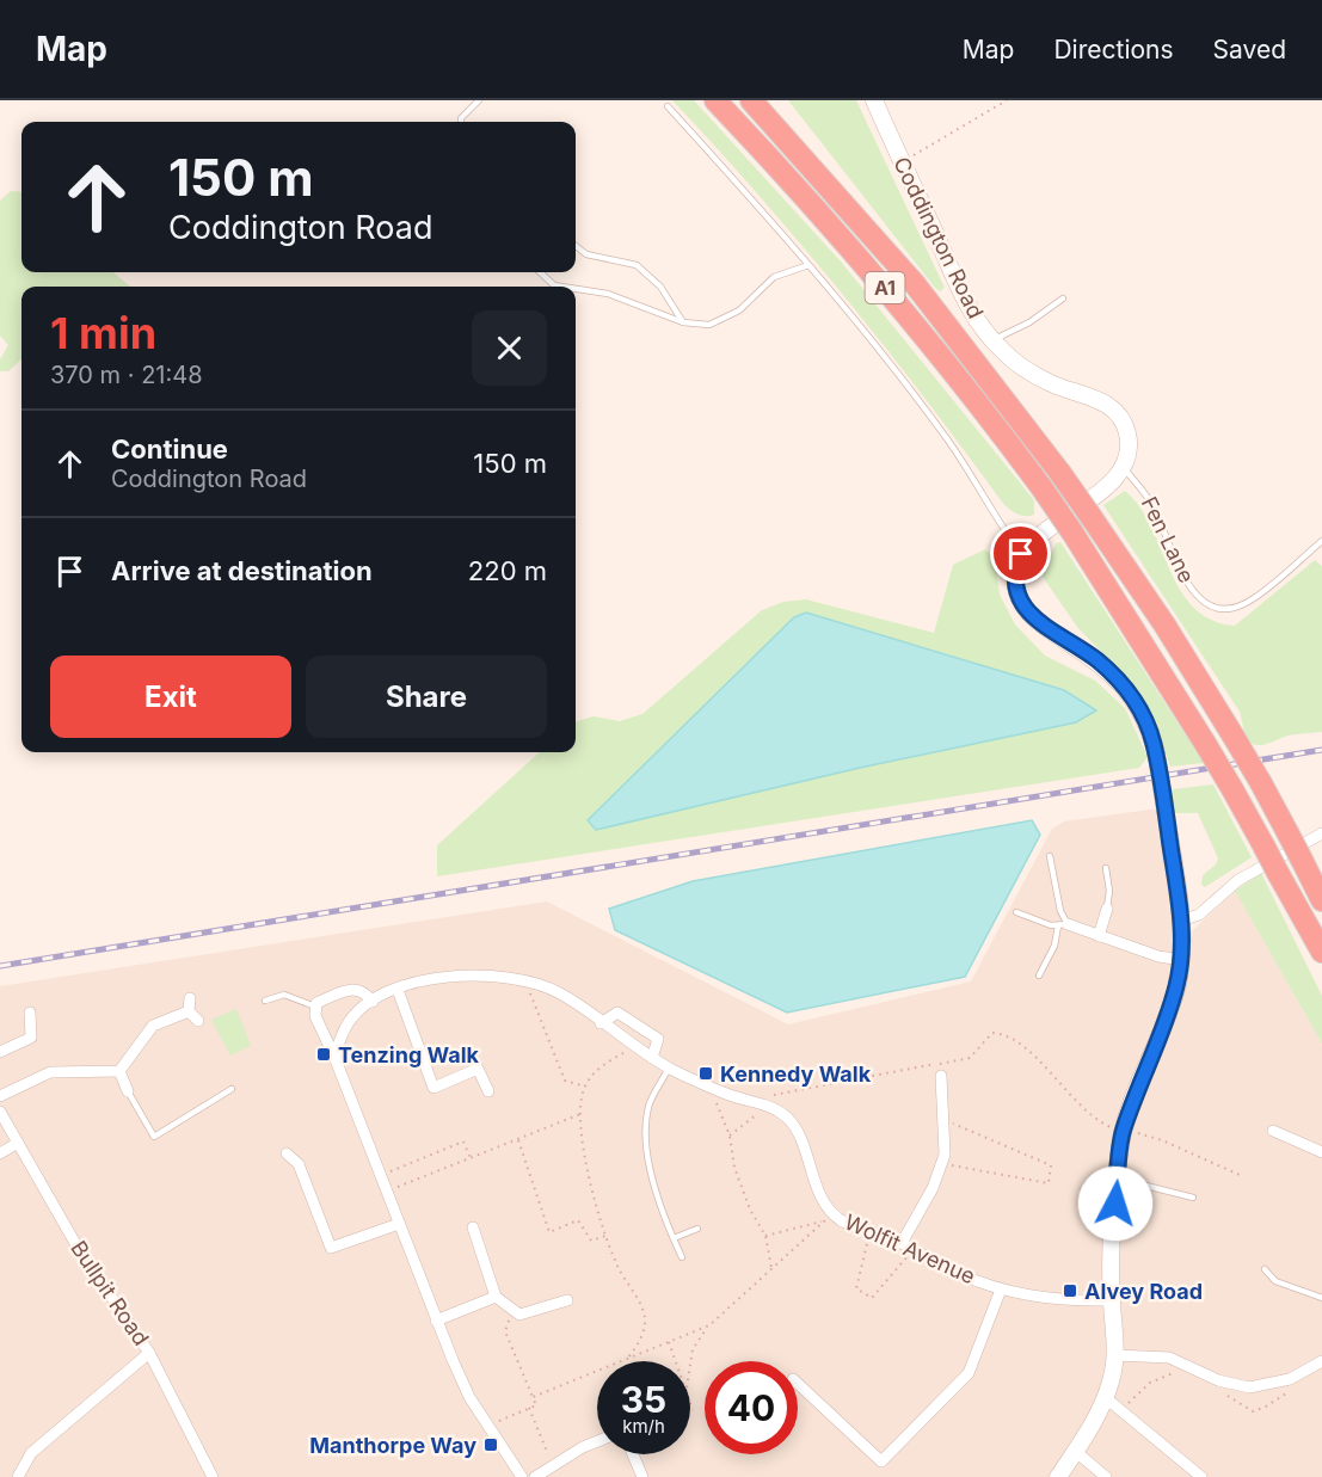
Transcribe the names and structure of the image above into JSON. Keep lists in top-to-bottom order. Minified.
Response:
{"streets":{"highway":["A1"],"street":["Coddington Road","Wolfit Avenue","Bullpit Road"],"lane":["Fen Lane"]},"crossings":[["Coddington Road","Fen Lane"]],"places":{"transit":["Tenzing Walk","Kennedy Walk","Alvey Road","Manthorpe Way"]},"page":{"header":"Map","nav":["Map","Directions","Saved"],"turn":["150 m","Coddington Road"],"heading":["1 min","370 m · 21:48"],"list":[{"name":"Continue","note":"Coddington Road","value":"150 m"},{"name":"Arrive at destination","value":"220 m"}],"buttons":["Exit","Share"],"speed":"35 km/h","limit":"40"}}
